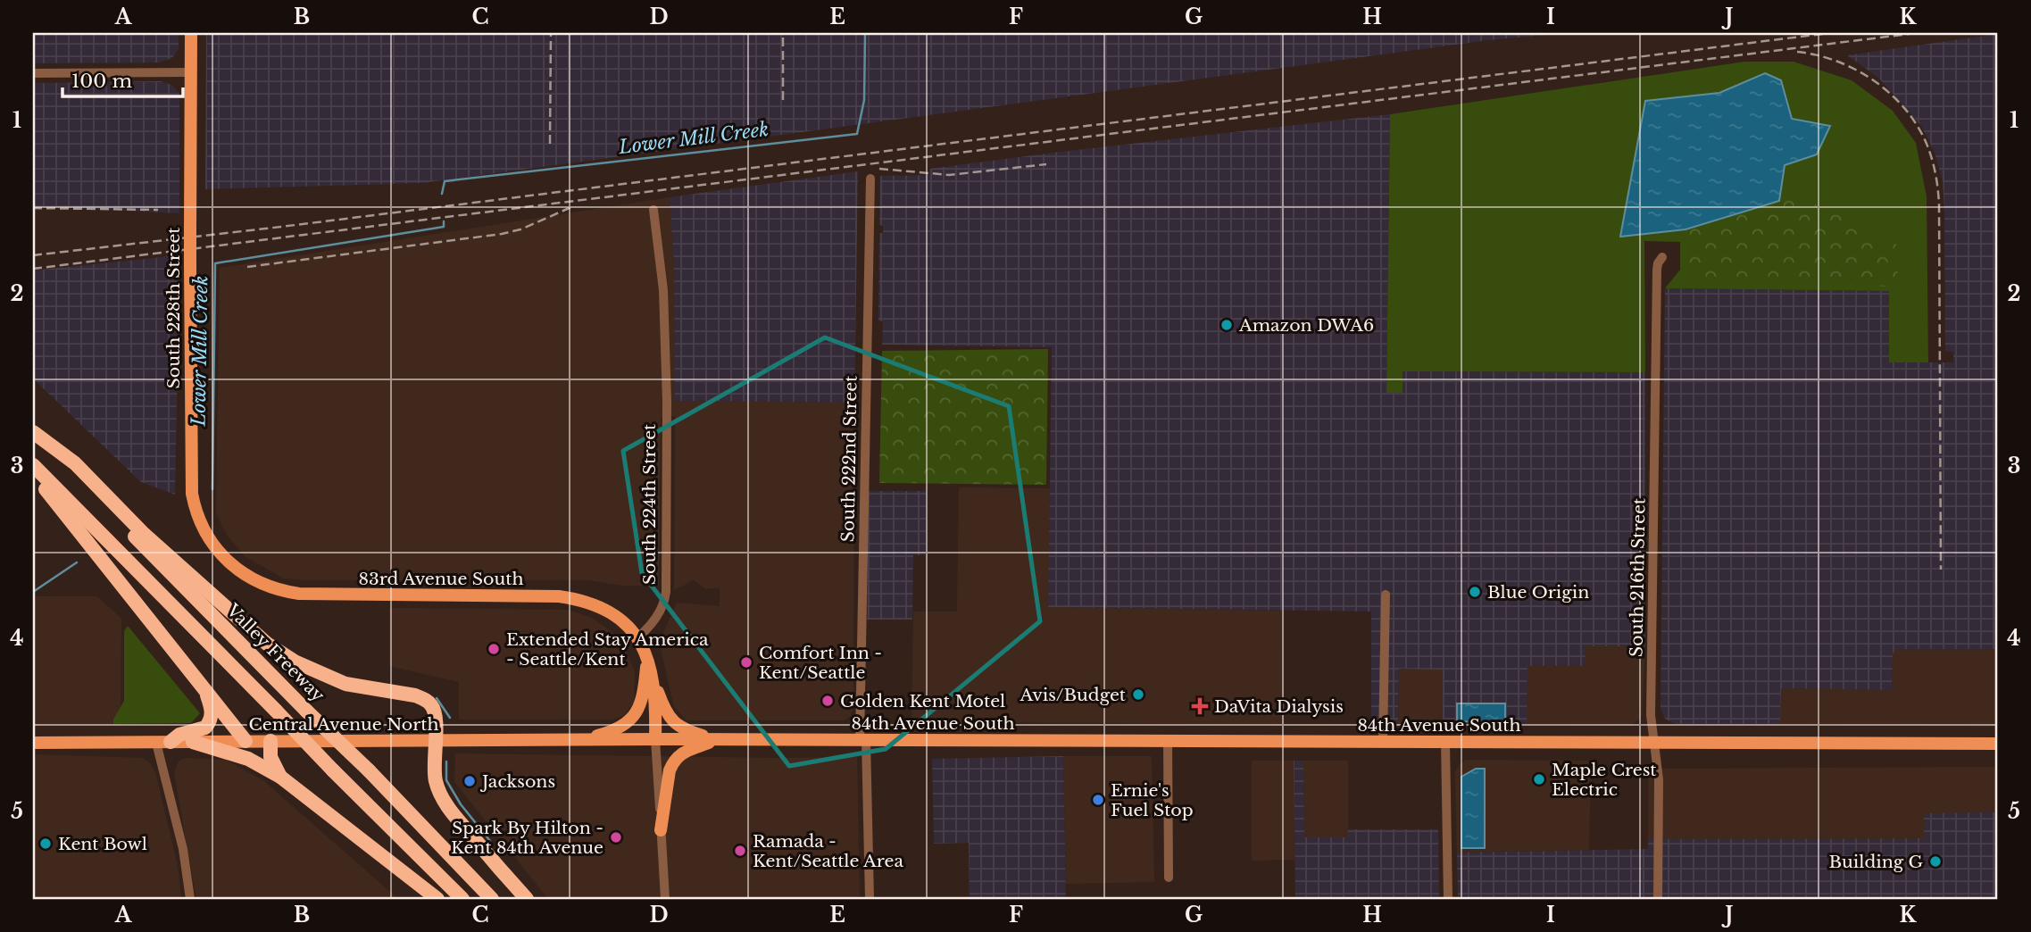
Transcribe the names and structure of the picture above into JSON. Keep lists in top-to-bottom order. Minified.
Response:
{"streets":{"highway":["Valley Freeway"],"main road":["South 228th Street","83rd Avenue South","84th Avenue South","Central Avenue North"],"street":["South 222nd Street","South 224th Street","South 216th Street"]},"crossings":[["South 228th Street","83rd Avenue South"],["South 222nd Street","84th Avenue South"],["South 224th Street","83rd Avenue South"],["South 216th Street","84th Avenue South"],["84th Avenue South","Central Avenue North"]],"water":["Lower Mill Creek"],"places":{"other":["Amazon DWA6","Blue Origin","Extended Stay America - Seattle/Kent","Comfort Inn - Kent/Seattle","Avis/Budget","Golden Kent Motel","Maple Crest Electric","Jacksons","Ernie's Fuel Stop","Spark By Hilton - Kent 84th Avenue","Kent Bowl","Ramada - Kent/Seattle Area","Building G"],"health":["DaVita Dialysis"]},"scale_bar":"100 m","grid":{"columns":["A","B","C","D","E","F","G","H","I","J","K"],"rows":["1","2","3","4","5"]}}
